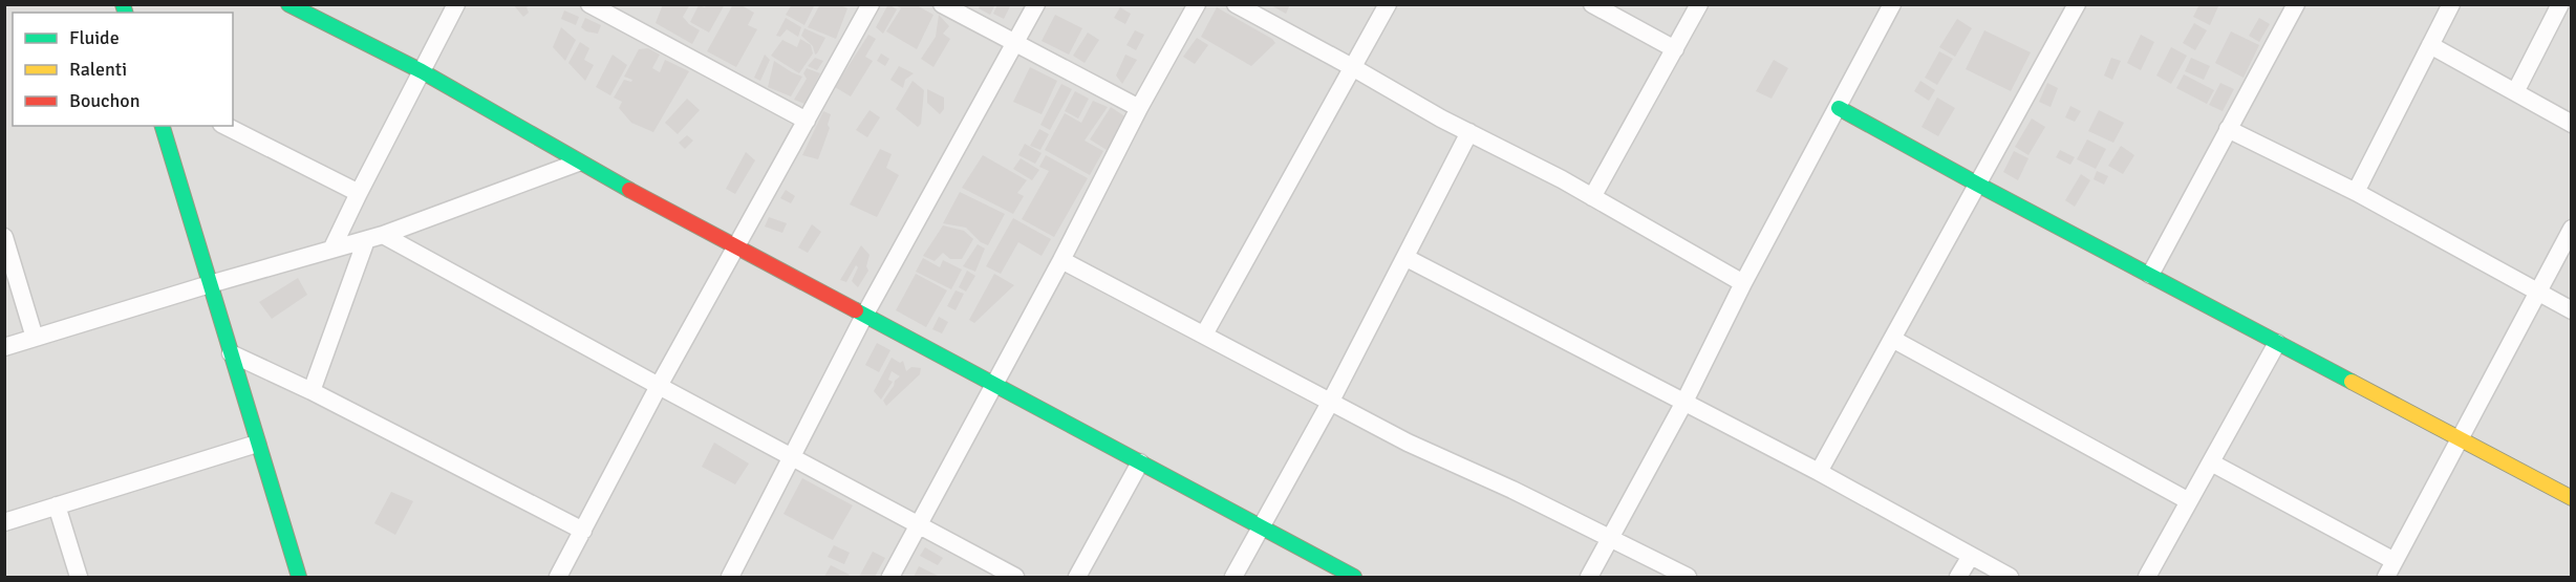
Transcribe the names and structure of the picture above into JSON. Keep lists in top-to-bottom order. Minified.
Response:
{"legend":["Fluide","Ralenti","Bouchon"]}
